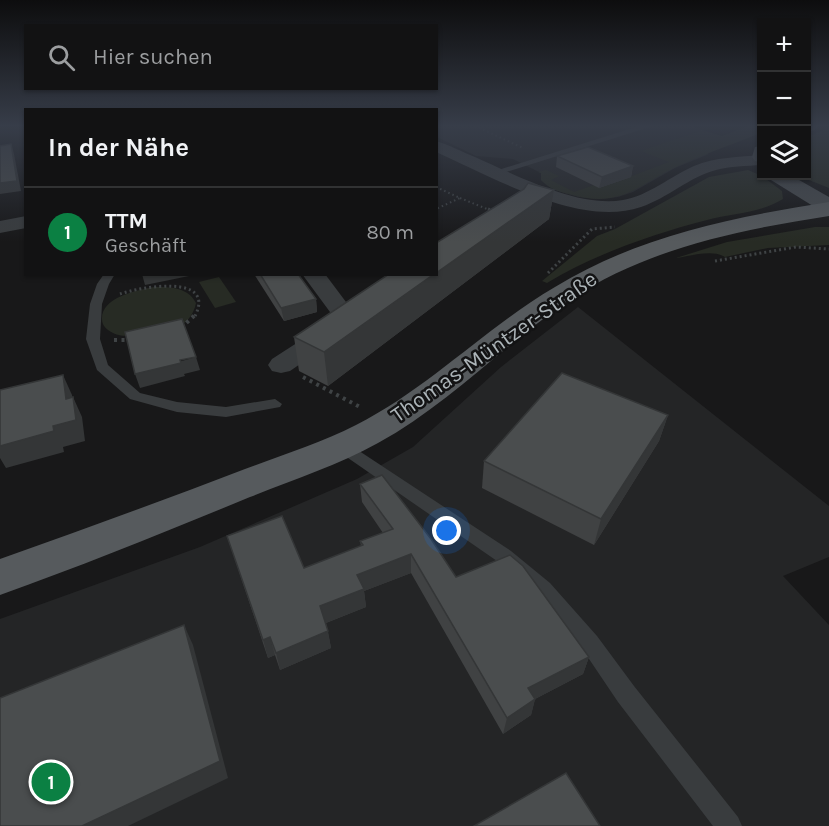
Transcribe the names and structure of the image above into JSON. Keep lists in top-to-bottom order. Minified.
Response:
{"streets":{"main road":["Thomas-Müntzer-Straße"]},"page":{"map_buttons":["+","−"],"search":"Hier suchen","heading":"In der Nähe","list":[{"mark":"1","name":"TTM","note":"Geschäft","value":"80 m"}],"pins":"1"}}
